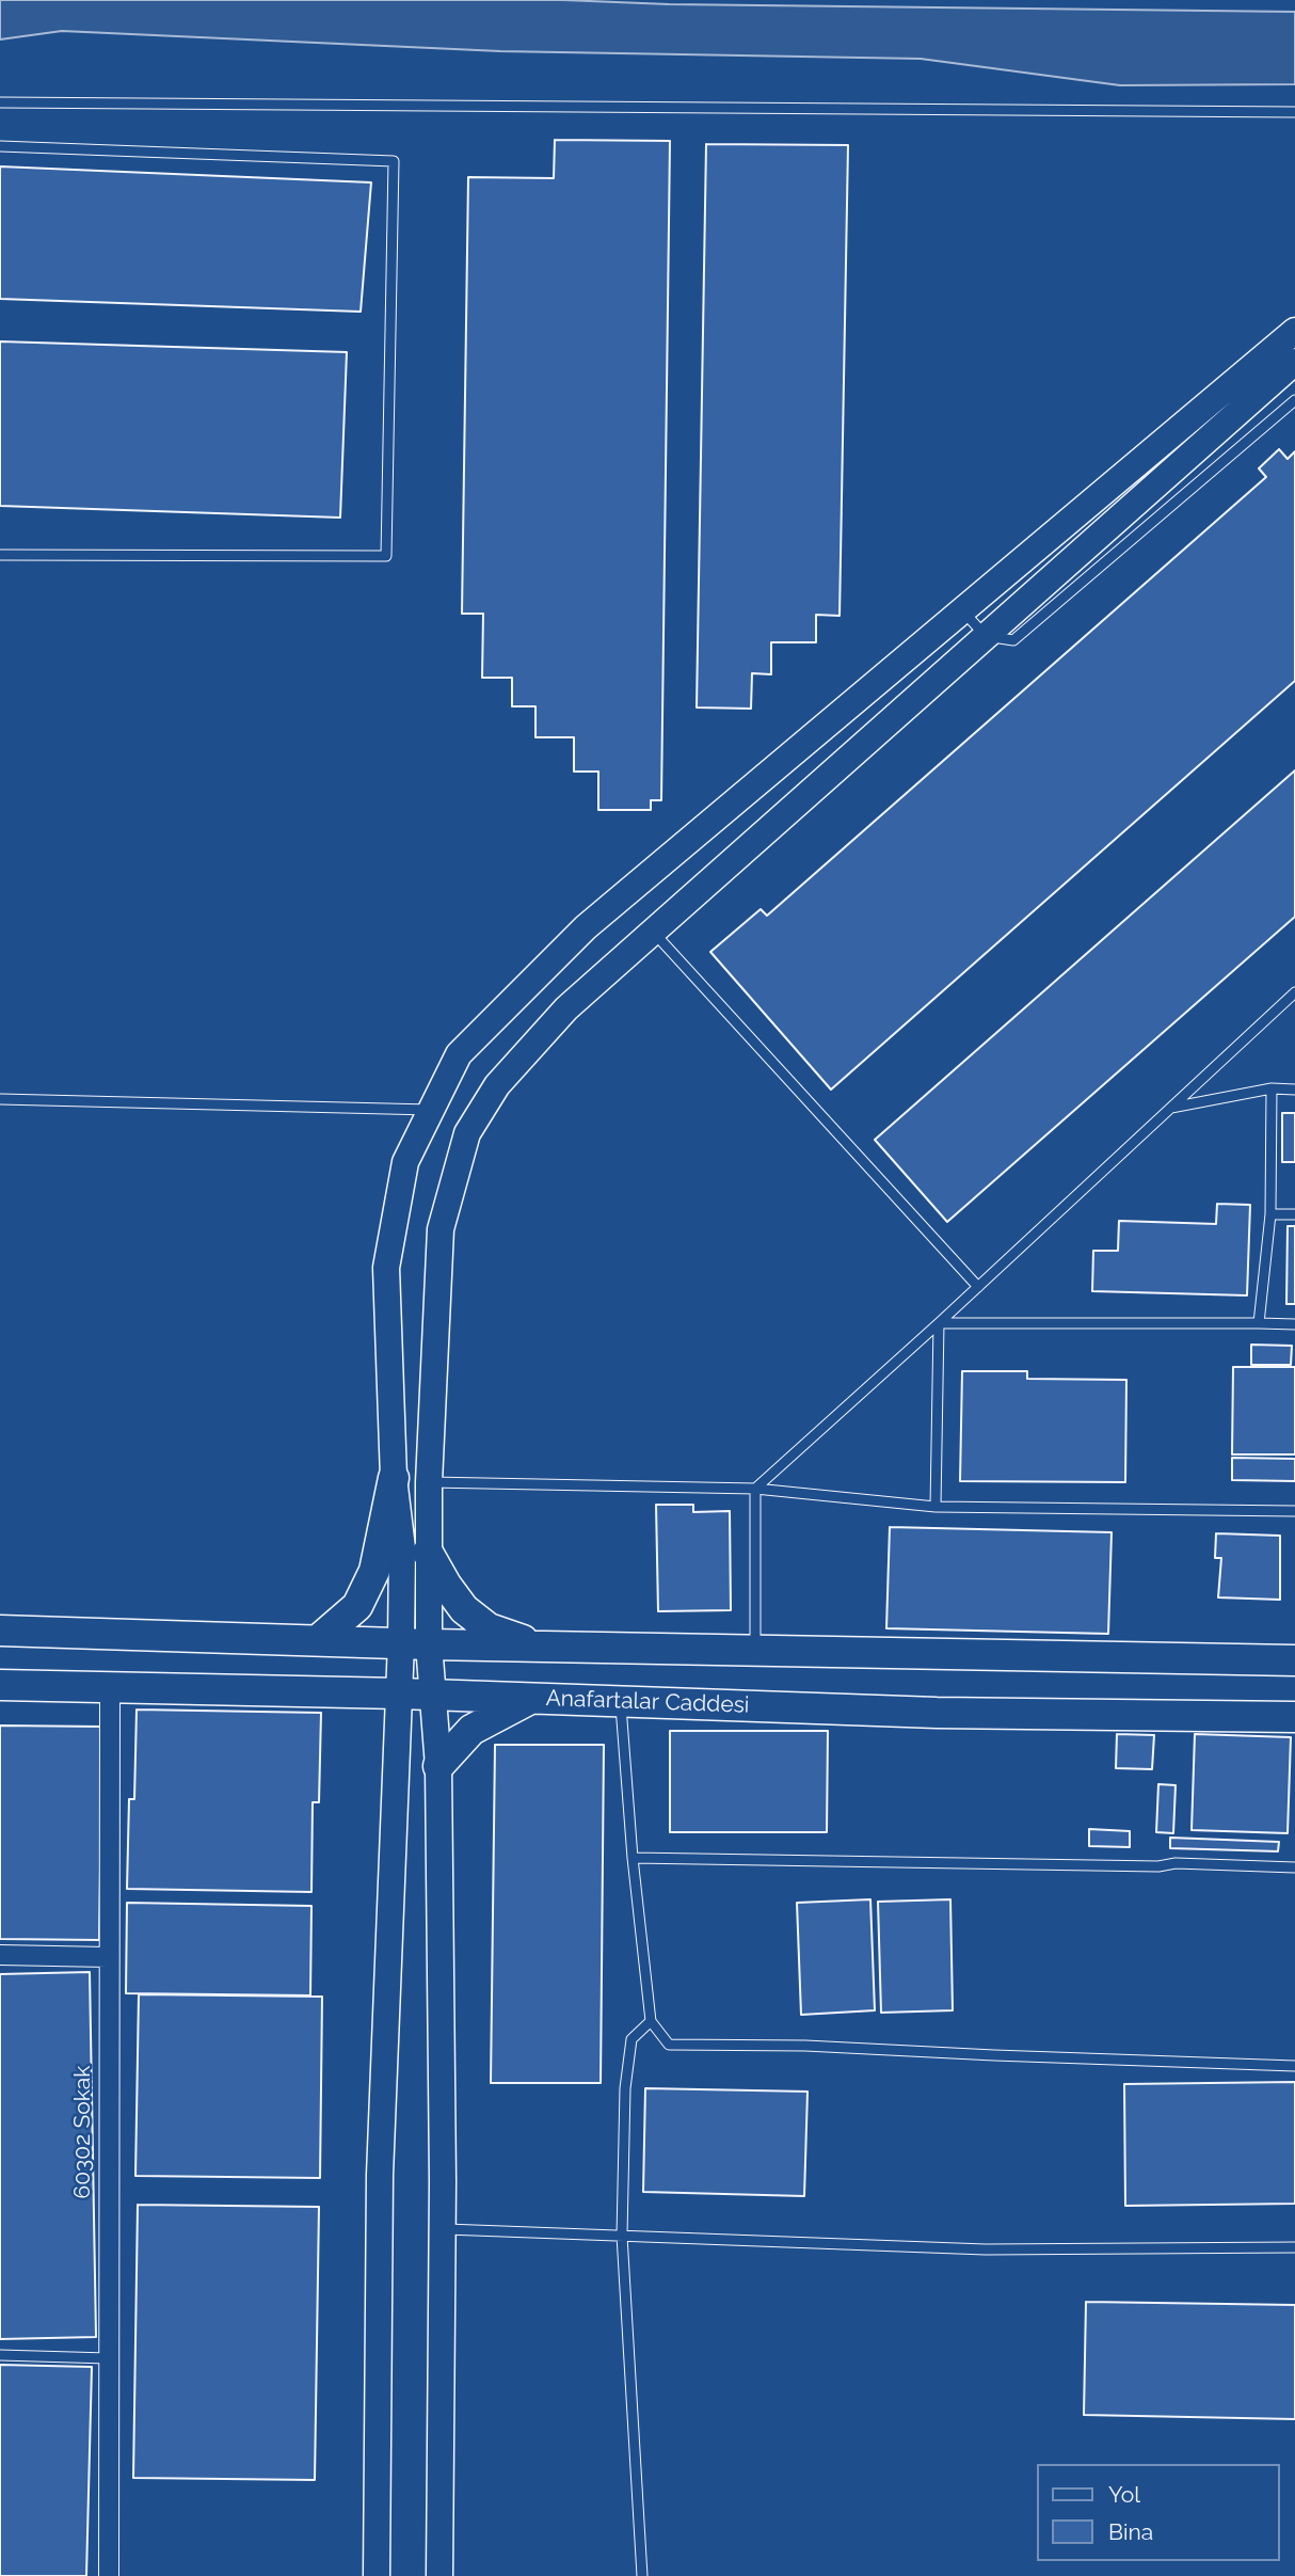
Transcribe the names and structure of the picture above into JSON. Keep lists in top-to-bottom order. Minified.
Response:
{"streets":{"main road":["Anafartalar Caddesi"],"street":["60302 Sokak"]},"crossings":[["Anafartalar Caddesi","60302 Sokak"]],"legend":["Yol","Bina"]}
